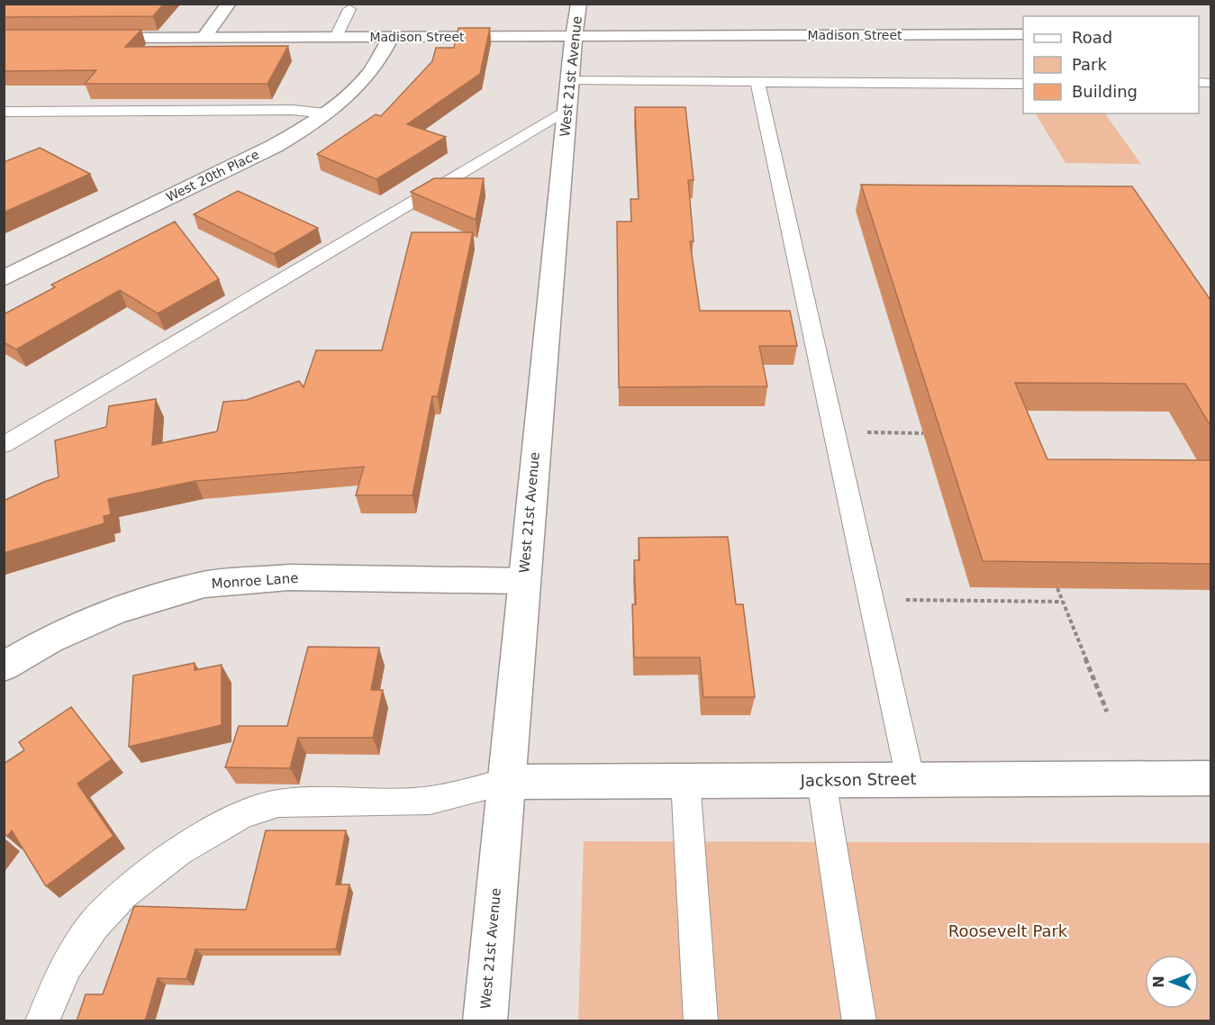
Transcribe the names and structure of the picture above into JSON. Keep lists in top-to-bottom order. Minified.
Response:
{"streets":{"street":["Madison Street","West 21st Avenue","West 20th Place","Monroe Lane","Jackson Street"]},"crossings":[["Madison Street","West 21st Avenue"],["Madison Street","West 20th Place"],["West 21st Avenue","Monroe Lane"],["West 21st Avenue","Jackson Street"]],"parks":["Roosevelt Park"],"legend":["Road","Park","Building"],"north":"left"}
